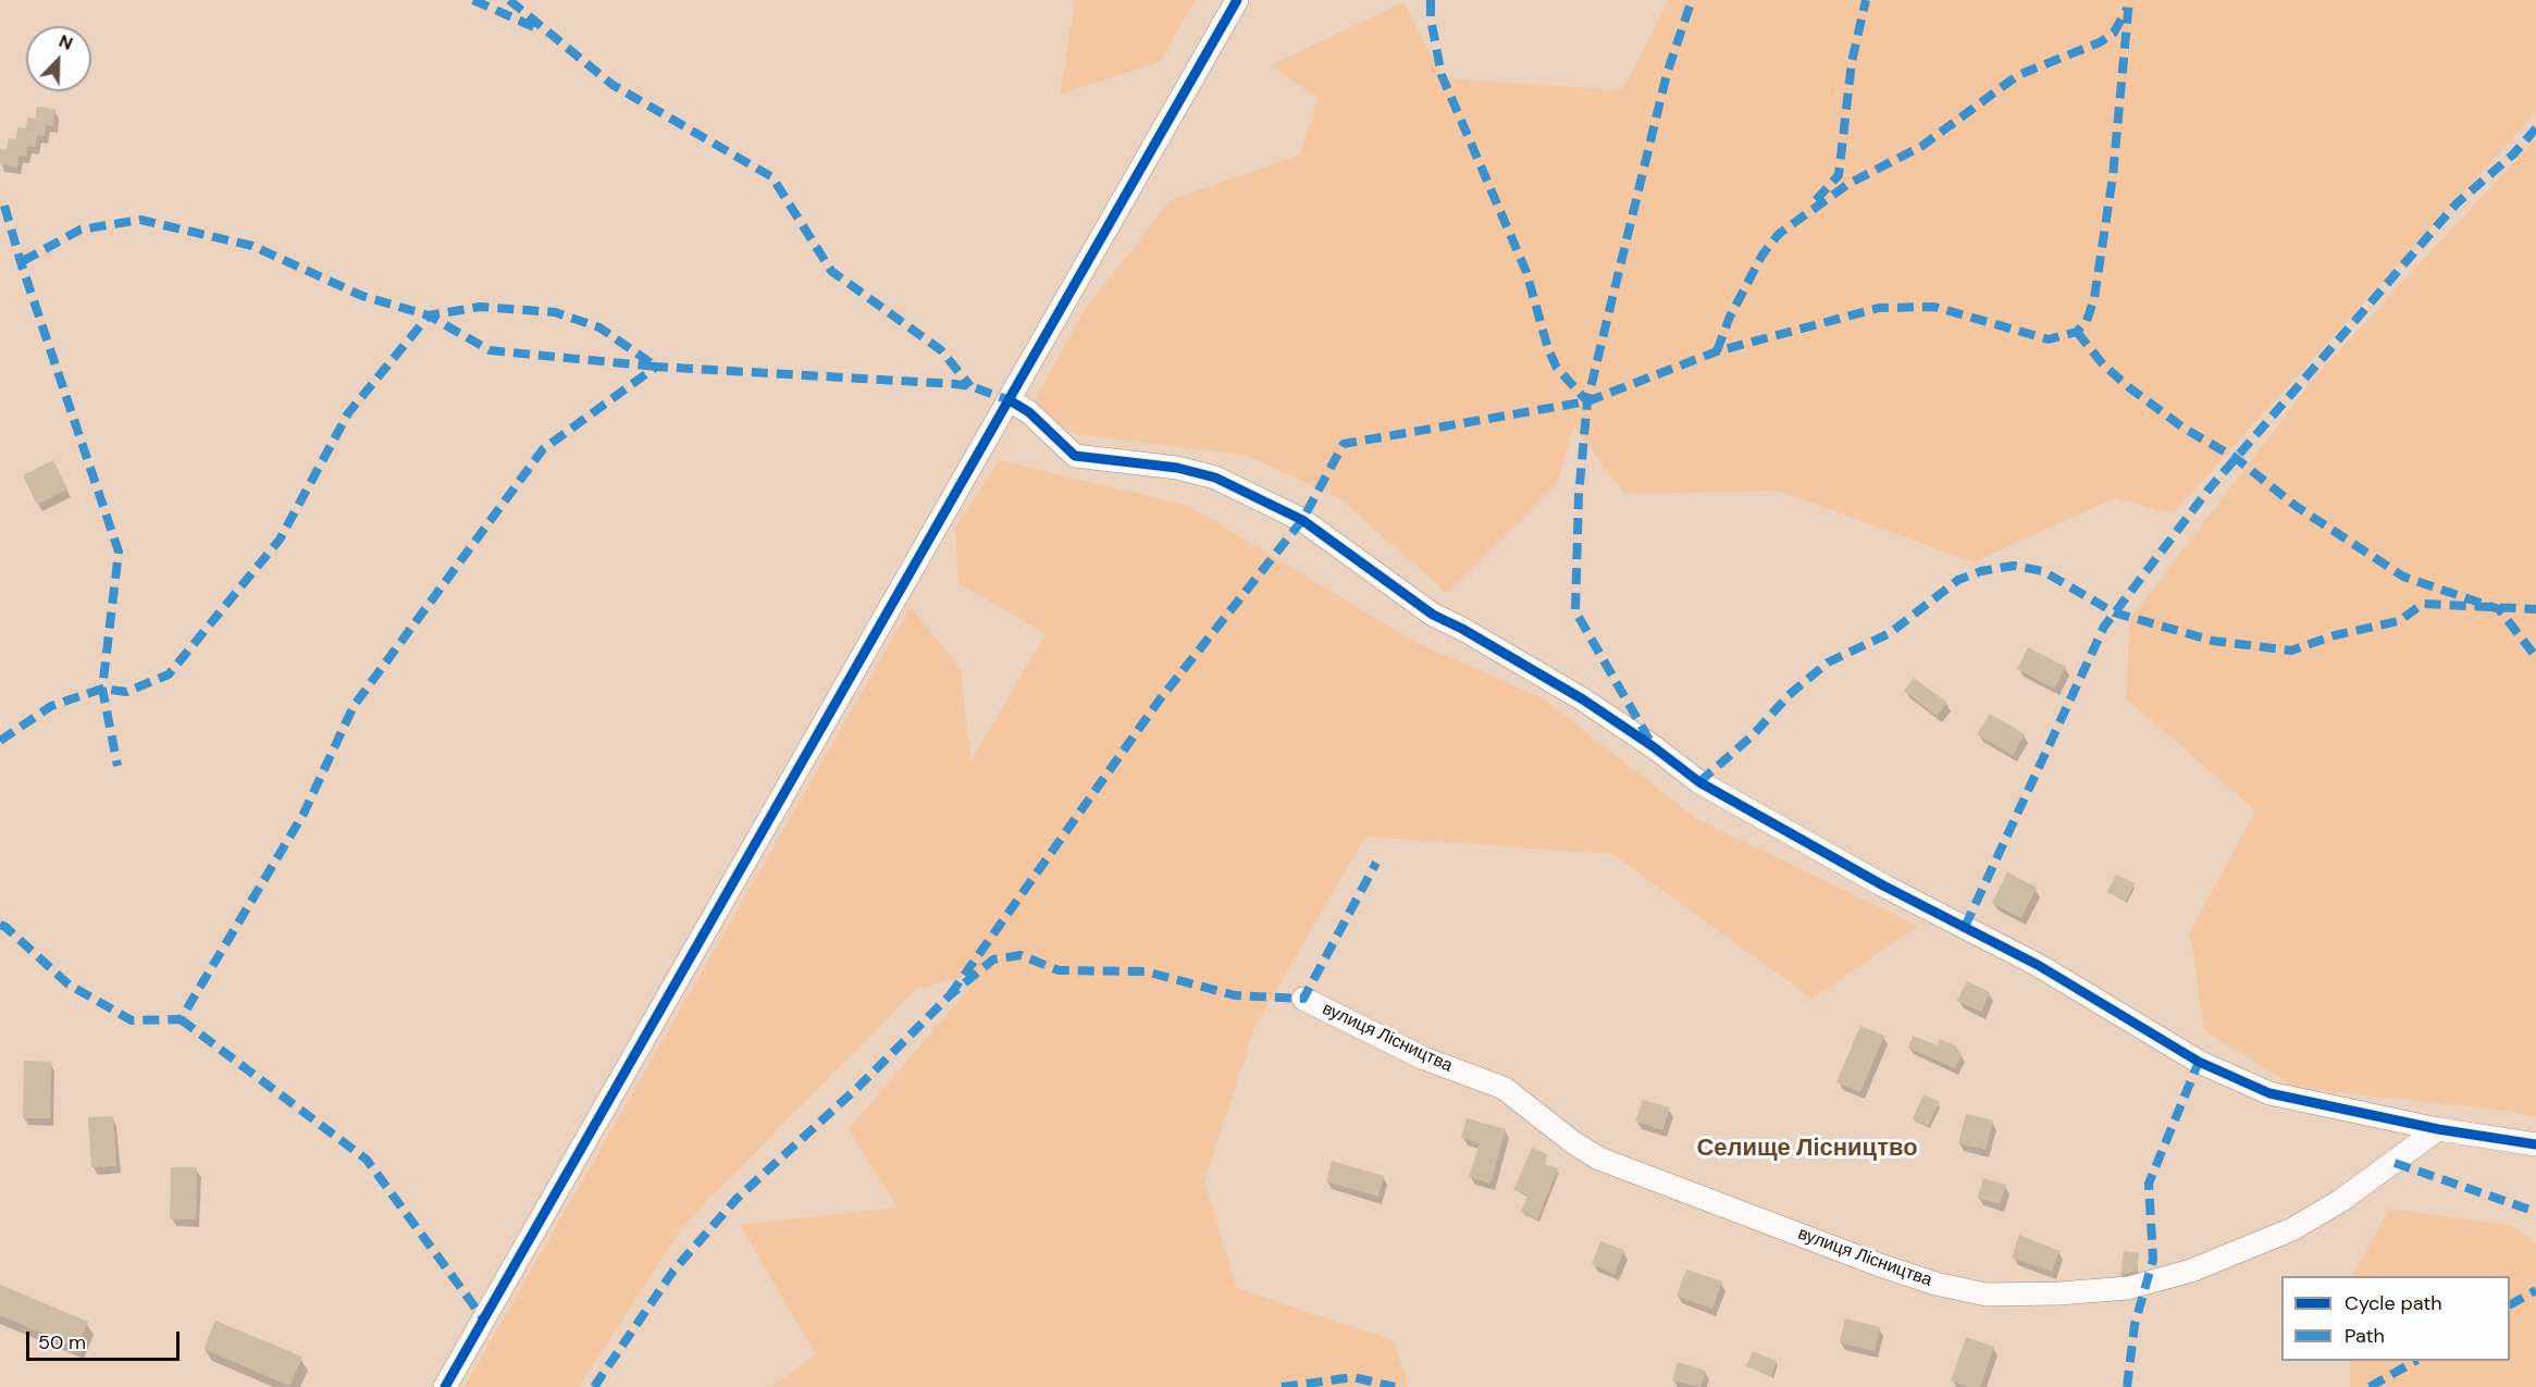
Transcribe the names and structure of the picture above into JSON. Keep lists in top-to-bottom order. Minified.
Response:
{"streets":{"street":["вулиця Лісництва"]},"districts":["Селище Лісництво"],"legend":["Cycle path","Path"],"scale_bar":"50 m","north":"top right"}
